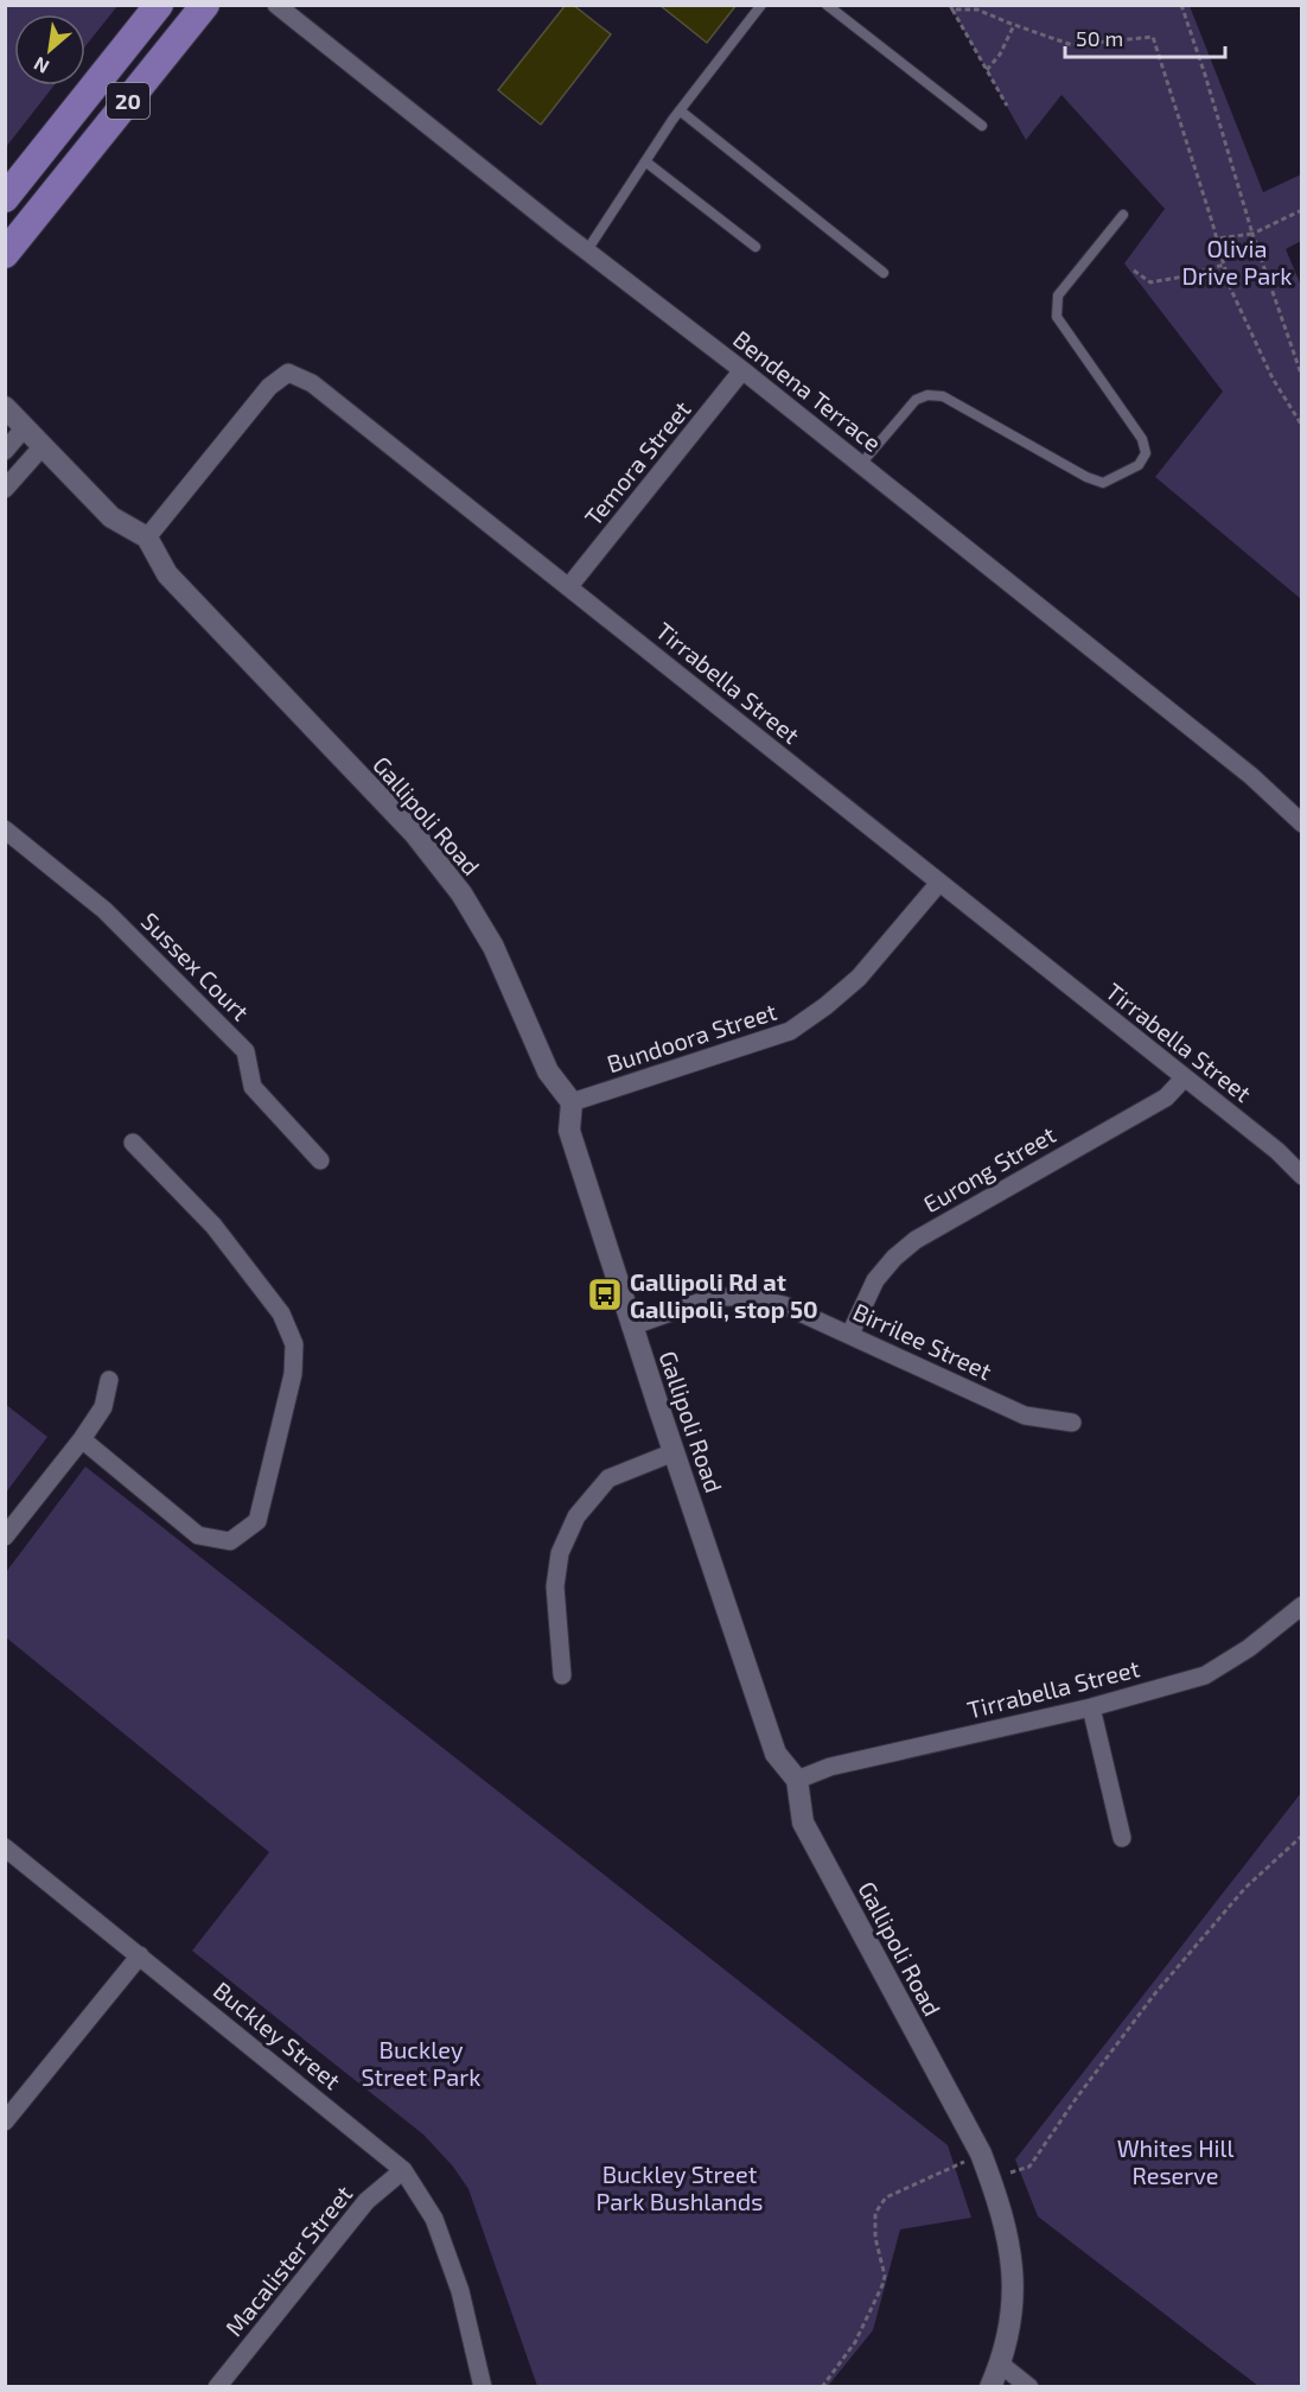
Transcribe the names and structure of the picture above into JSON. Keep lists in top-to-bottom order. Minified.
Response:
{"streets":{"main road":["20"],"street":["Bendena Terrace","Temora Street","Tirrabella Street","Gallipoli Road","Sussex Court","Bundoora Street","Eurong Street","Birrilee Street","Buckley Street","Macalister Street"]},"crossings":[["Bendena Terrace","Temora Street"],["Temora Street","Tirrabella Street"],["Tirrabella Street","Gallipoli Road"],["Tirrabella Street","Bundoora Street"],["Tirrabella Street","Eurong Street"],["Gallipoli Road","Bundoora Street"],["Gallipoli Road","Birrilee Street"],["Eurong Street","Birrilee Street"],["Buckley Street","Macalister Street"]],"parks":["Olivia Drive Park","Buckley Street Park","Whites Hill Reserve","Buckley Street Park Bushlands"],"places":{"bus stop":["Gallipoli Rd at Gallipoli, stop 50"]},"scale_bar":"50 m","north":"bottom left"}
